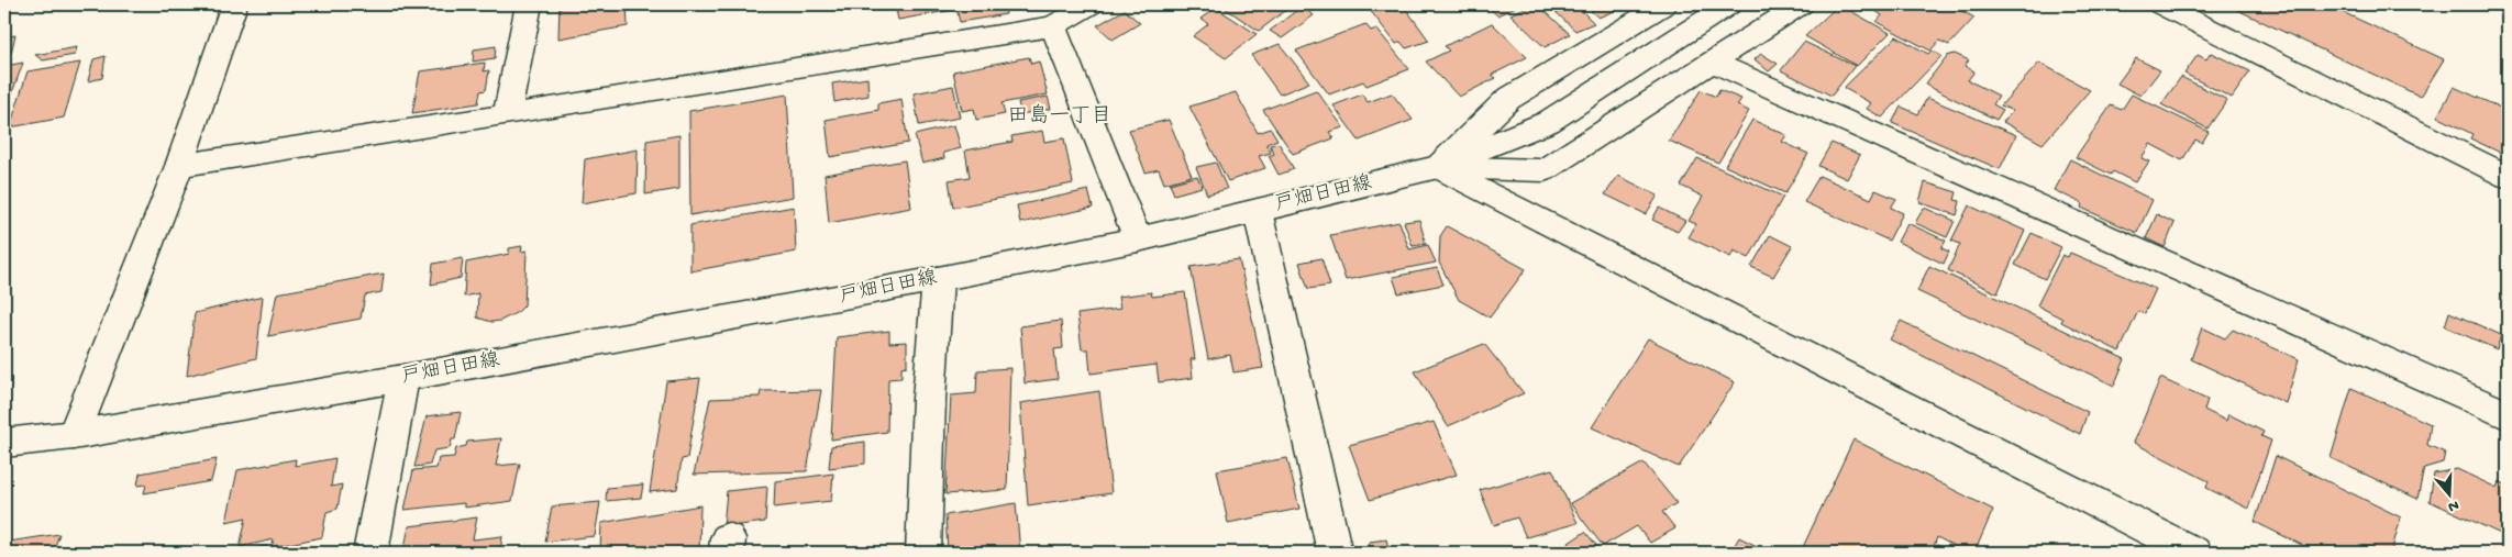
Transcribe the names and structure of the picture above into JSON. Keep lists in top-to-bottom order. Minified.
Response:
{"streets":{"street":["戸畑日田線"]},"districts":["田島一丁目"],"north":"bottom"}
